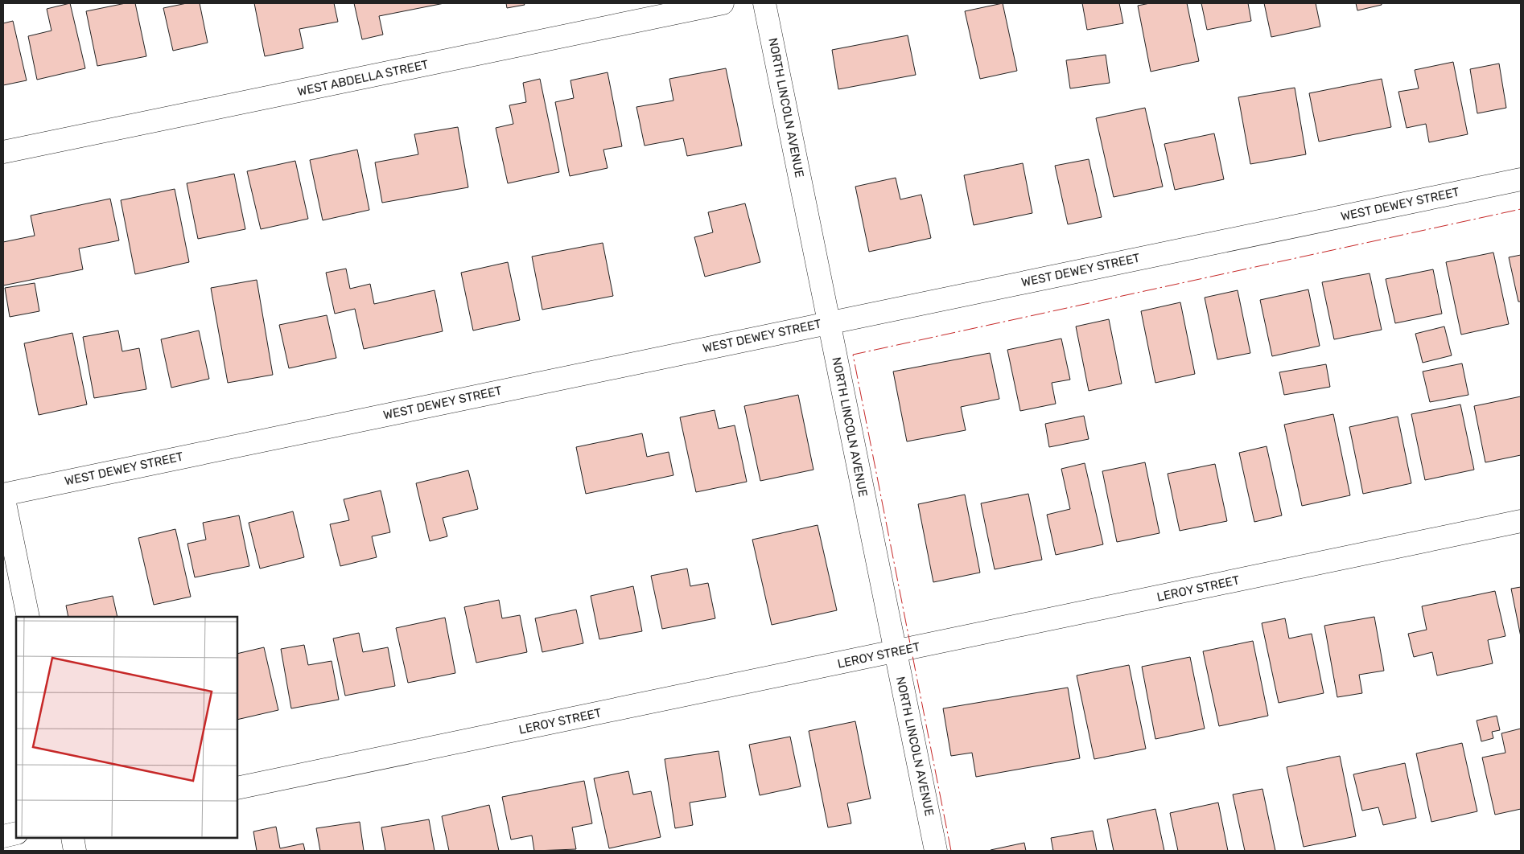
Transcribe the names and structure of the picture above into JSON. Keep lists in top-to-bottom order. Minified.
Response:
{"streets":{"street":["WEST ABDELLA STREET","NORTH LINCOLN AVENUE","WEST DEWEY STREET","LEROY STREET"]},"crossings":[["NORTH LINCOLN AVENUE","WEST DEWEY STREET"],["NORTH LINCOLN AVENUE","LEROY STREET"]]}
